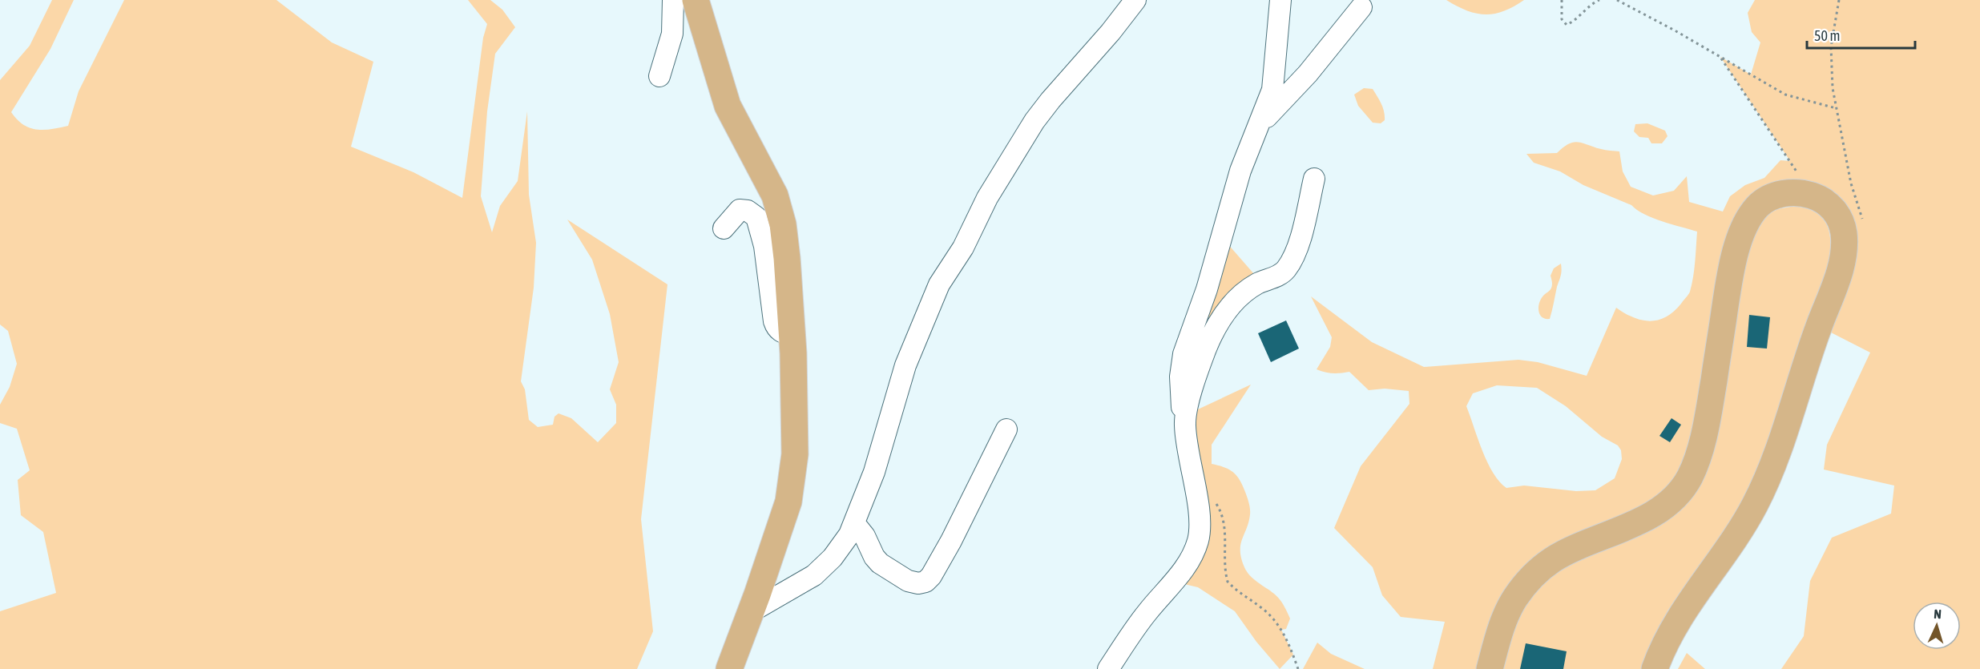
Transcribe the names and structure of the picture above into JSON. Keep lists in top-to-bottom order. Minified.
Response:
{"scale_bar":"50 m","north":"top"}
